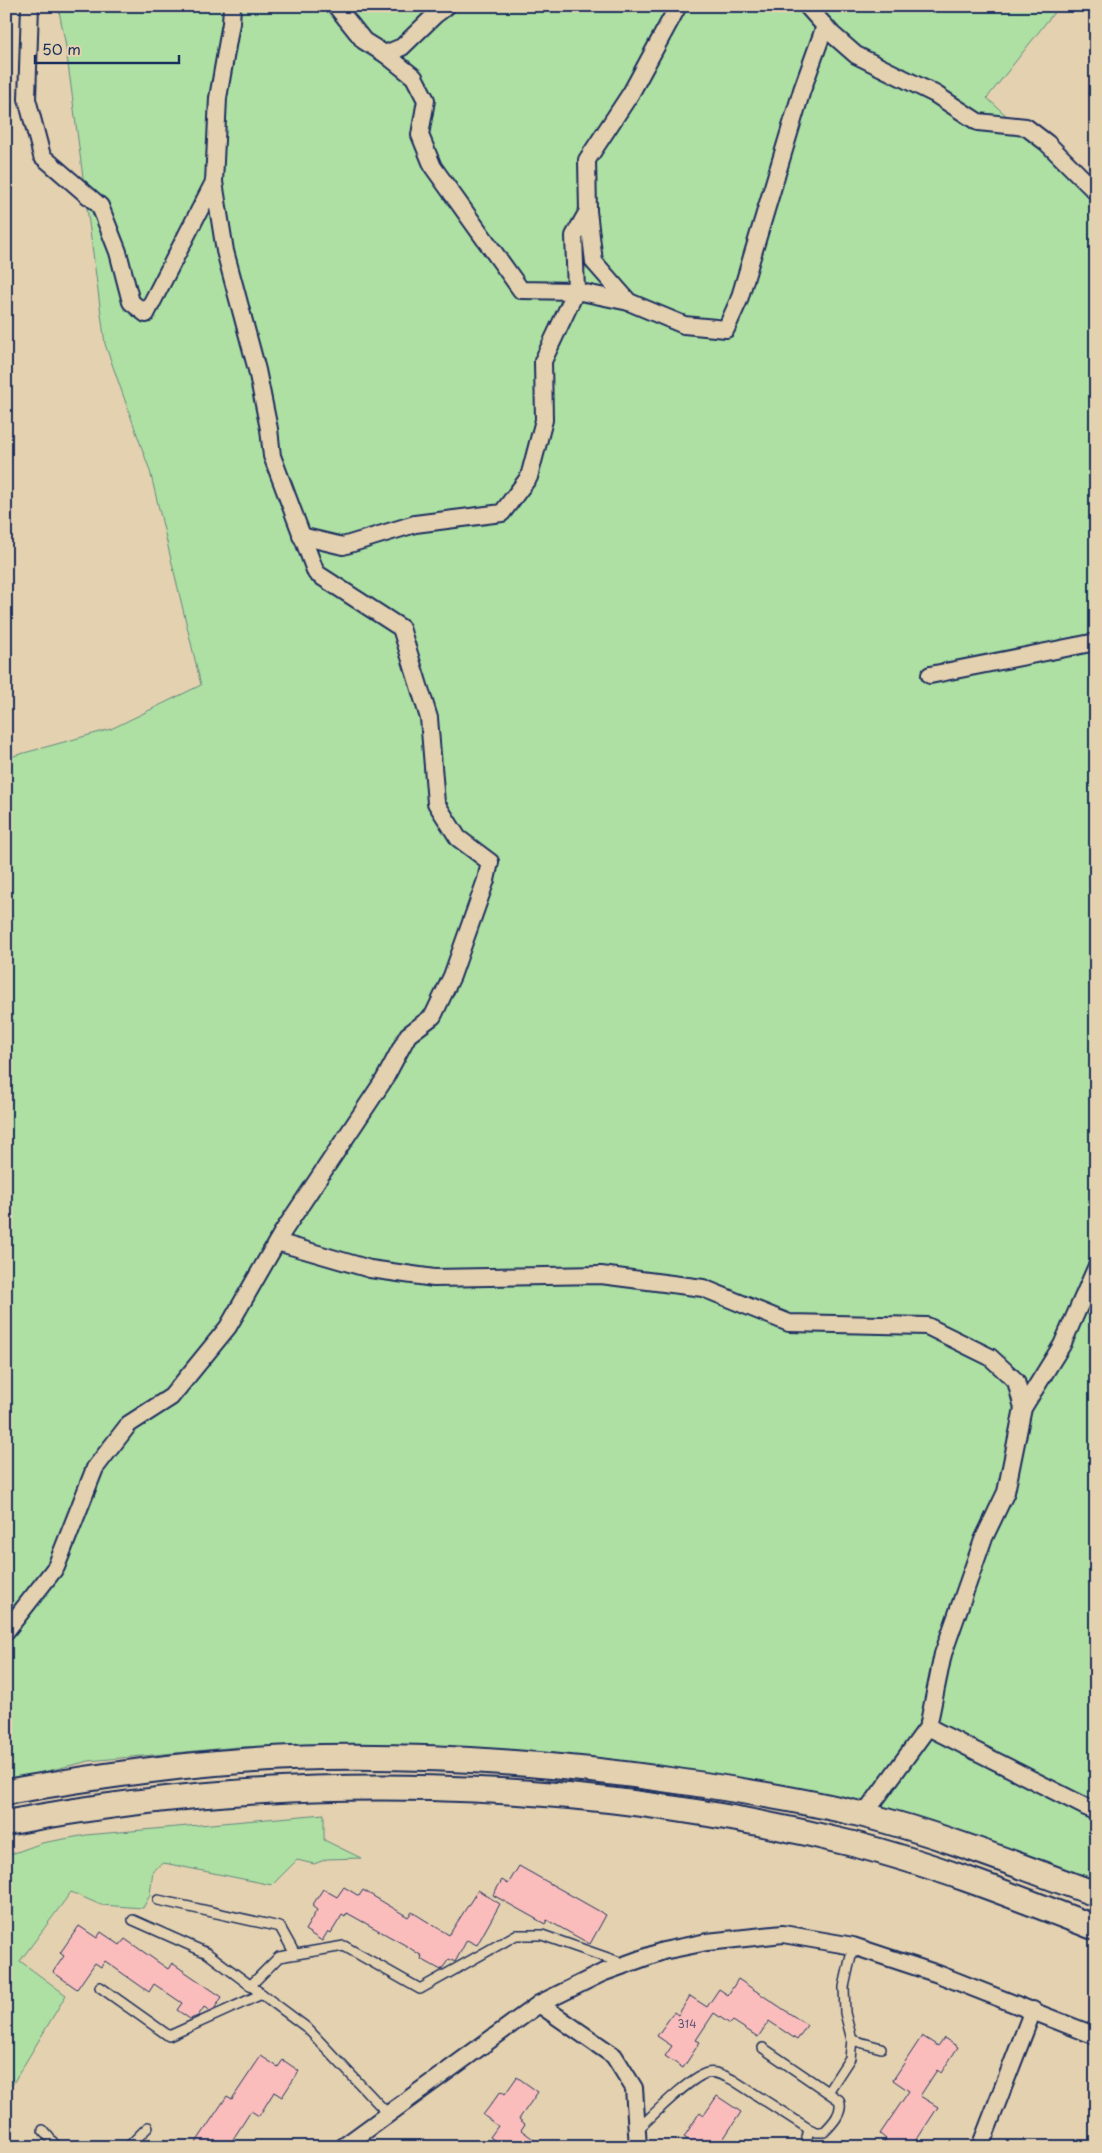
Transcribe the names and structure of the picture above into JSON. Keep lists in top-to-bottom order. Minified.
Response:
{"house_numbers":["314"],"scale_bar":"50 m"}
